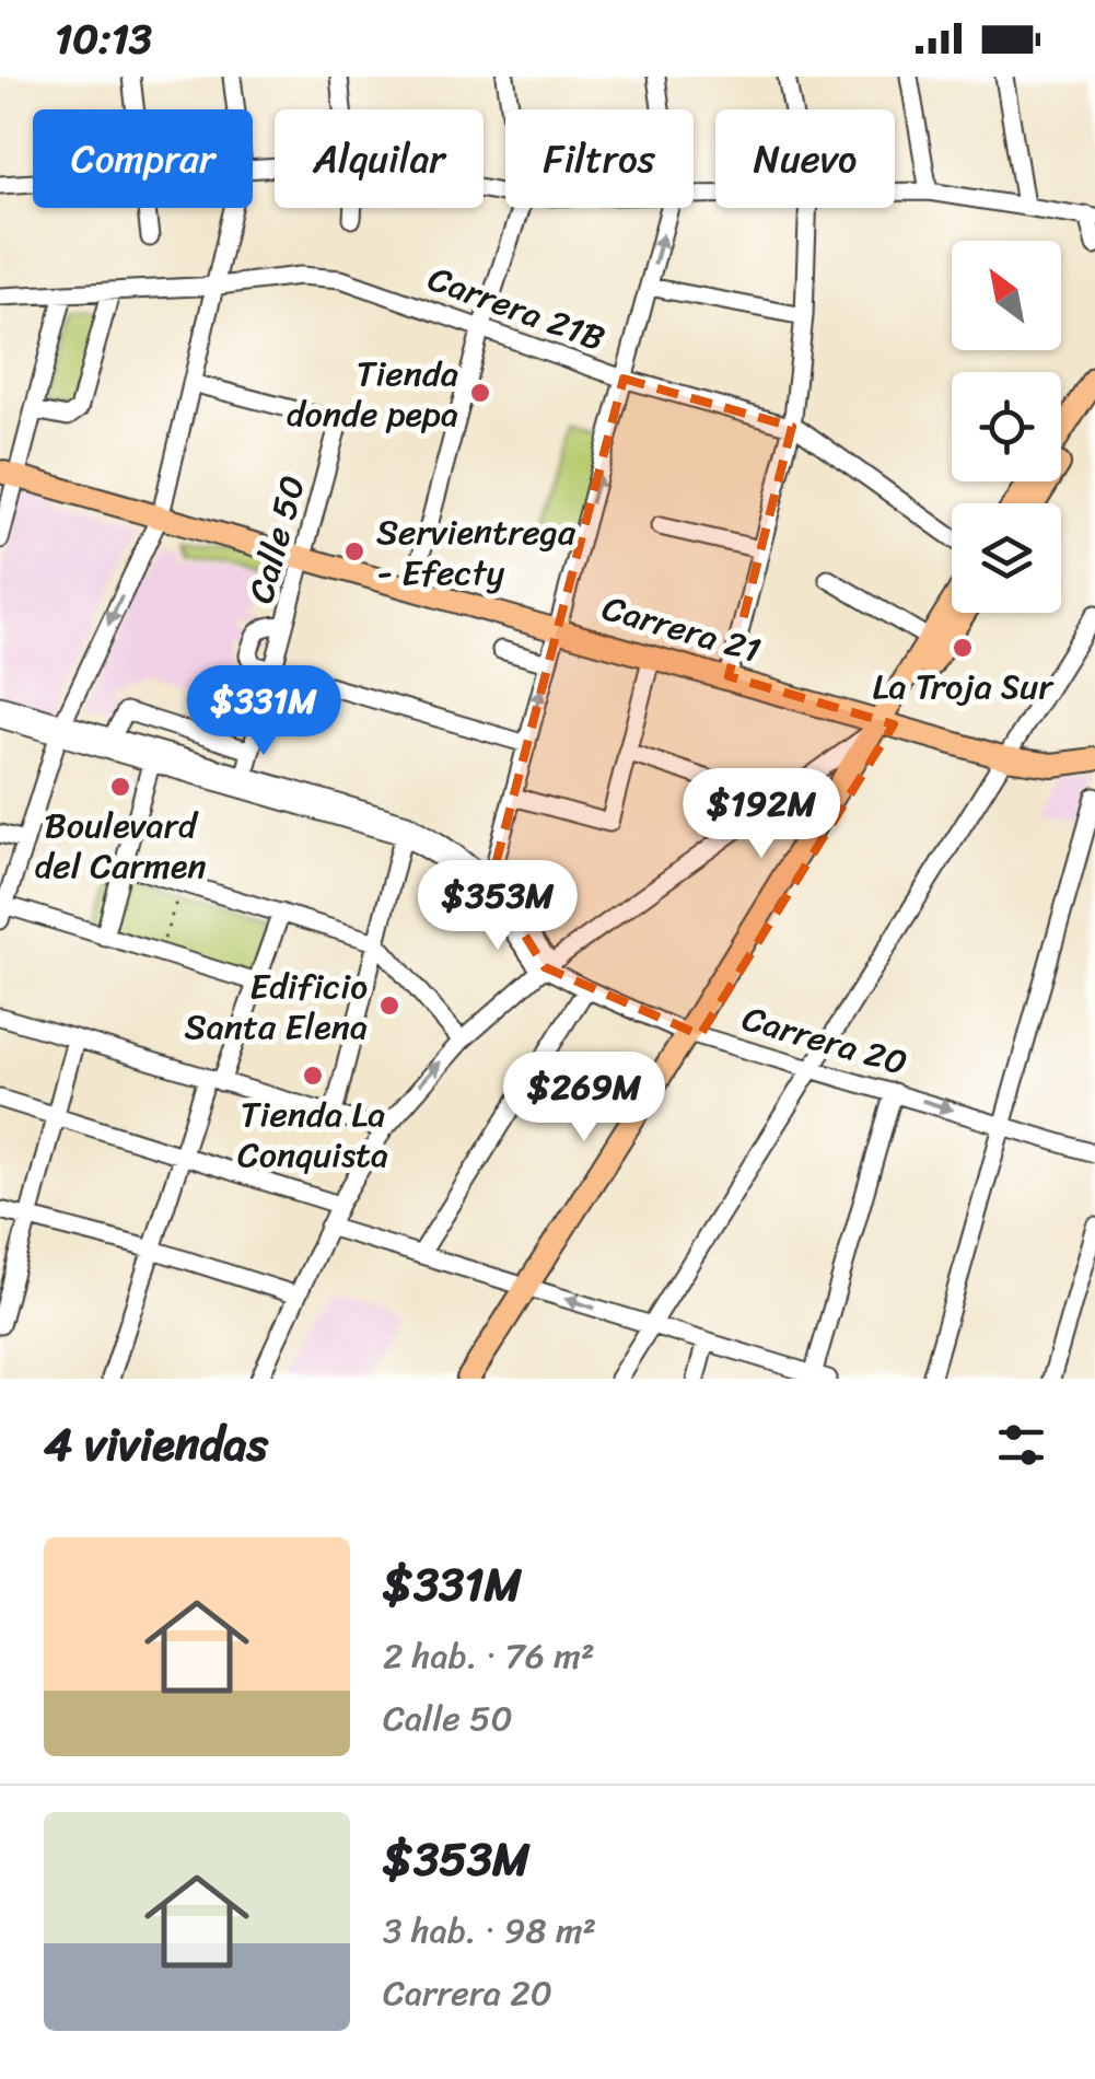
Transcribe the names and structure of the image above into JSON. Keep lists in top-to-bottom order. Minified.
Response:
{"streets":{"main road":["Carrera 21"],"street":["Carrera 21B","Calle 50","Carrera 20"]},"crossings":[["Calle 50","Carrera 21"]],"places":["Tienda donde pepa","Servientrega - Efecty","La Troja Sur","Boulevard del Carmen","Edificio Santa Elena","Tienda La Conquista"],"north":"top left","page":{"status":"10:13","chip":["Comprar","Alquilar","Filtros","Nuevo"],"price":["$331M","$192M","$353M","$269M"],"heading":"4 viviendas","list":[{"name":"$331M","note":"2 hab. · 76 m² · Calle 50"},{"name":"$353M","note":"3 hab. · 98 m² · Carrera 20"}]}}
